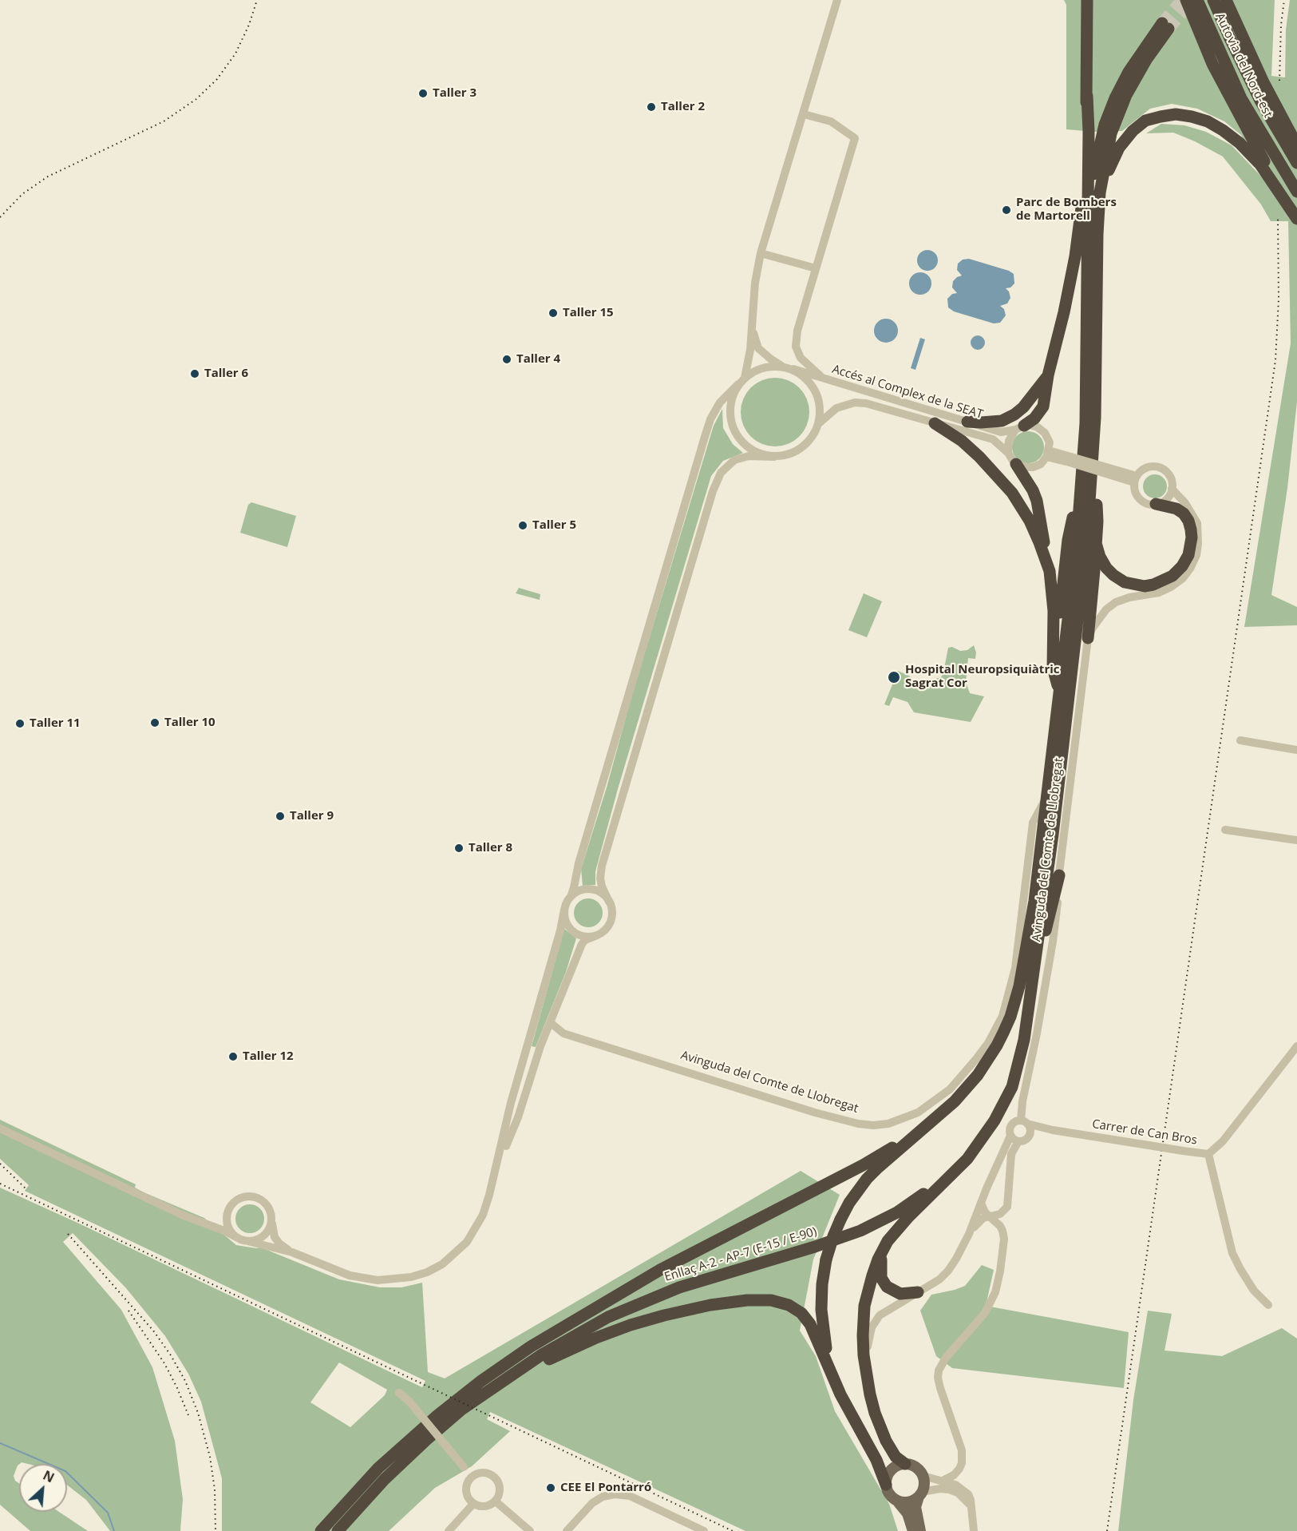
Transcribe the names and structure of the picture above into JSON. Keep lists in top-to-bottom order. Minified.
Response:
{"streets":{"highway":["Autovia del Nord-est","Enllaç A-2 - AP-7 (E-15 / E-90)"],"street":["Accés al Complex de la SEAT","Avinguda del Comte de Llobregat","Carrer de Can Bros"]},"crossings":[["Avinguda del Comte de Llobregat","Carrer de Can Bros"]],"places":["Taller 3","Taller 2","Parc de Bombers de Martorell","Taller 15","Taller 4","Taller 6","Taller 5","Hospital Neuropsiquiàtric Sagrat Cor","Taller 10","Taller 11","Taller 9","Taller 8","Taller 12","CEE El Pontarró"],"north":"top right"}
